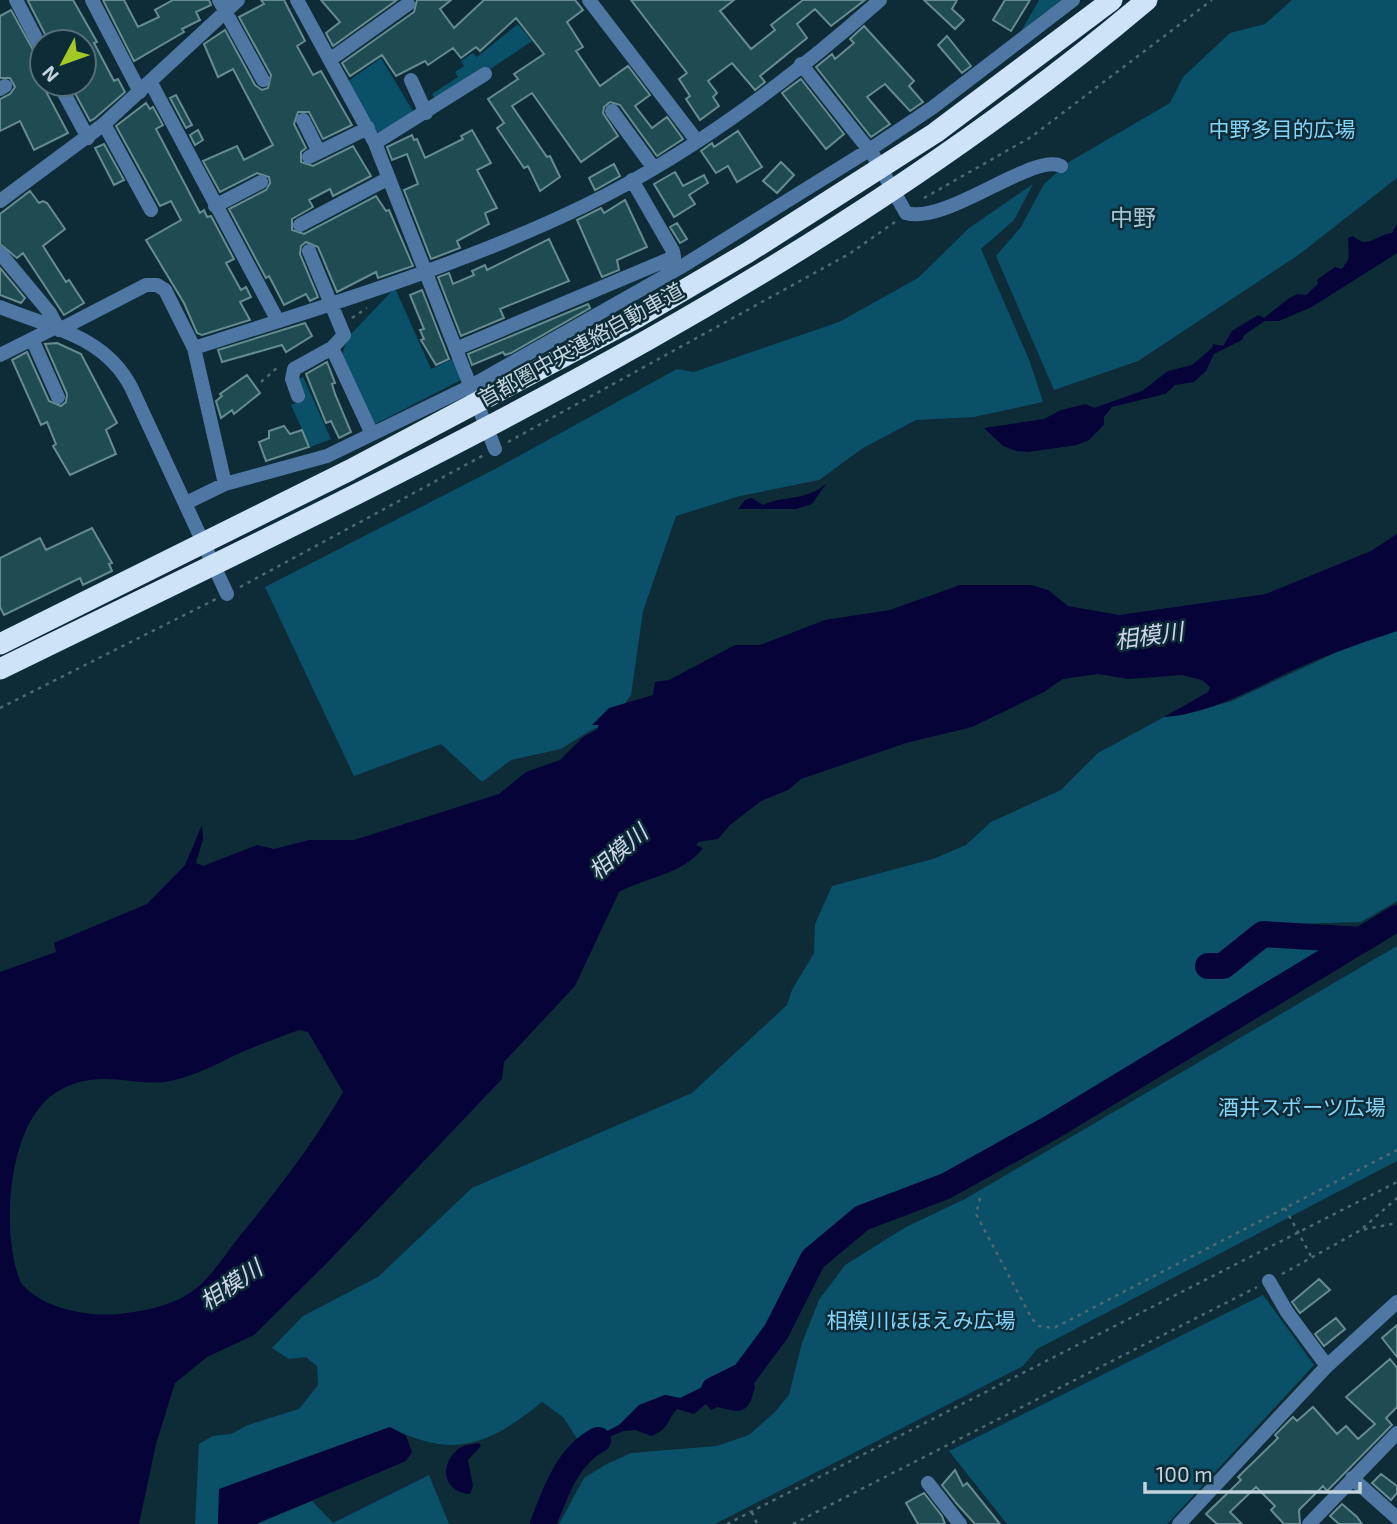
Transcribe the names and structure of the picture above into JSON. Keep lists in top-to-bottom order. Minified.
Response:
{"streets":{"highway":["首都圏中央連絡自動車道"]},"districts":["中野"],"water":["相模川"],"parks":["中野多目的広場","酒井スポーツ広場","相模川ほほえみ広場"],"scale_bar":"100 m","north":"bottom left"}
